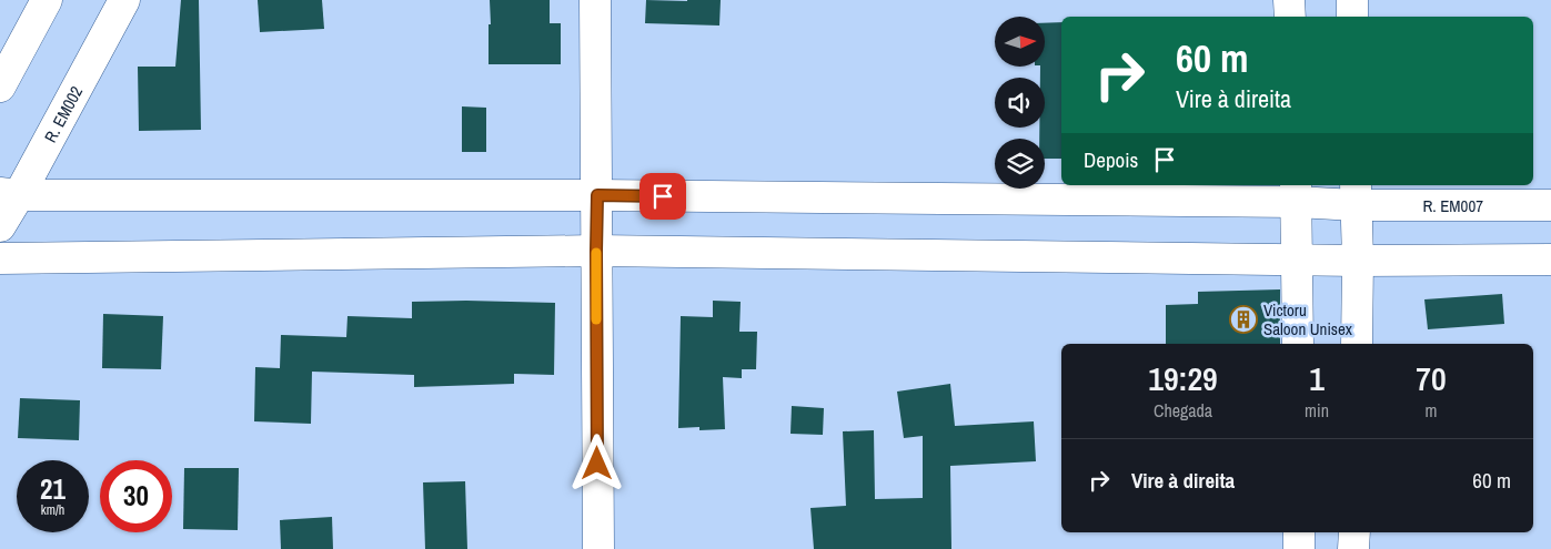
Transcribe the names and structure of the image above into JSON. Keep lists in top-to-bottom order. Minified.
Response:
{"streets":{"street":["R. EM002","R. EM007"]},"crossings":[["R. EM002","R. EM007"]],"places":{"building":["Victoru Saloon Unisex"]},"north":"right","page":{"turn":["60 m","Vire à direita"],"then":"Depois","eta":["19:29","Chegada","1","min","70","m"],"list":[{"name":"Vire à direita","value":"60 m"}],"speed":"21 km/h","limit":"30"}}
